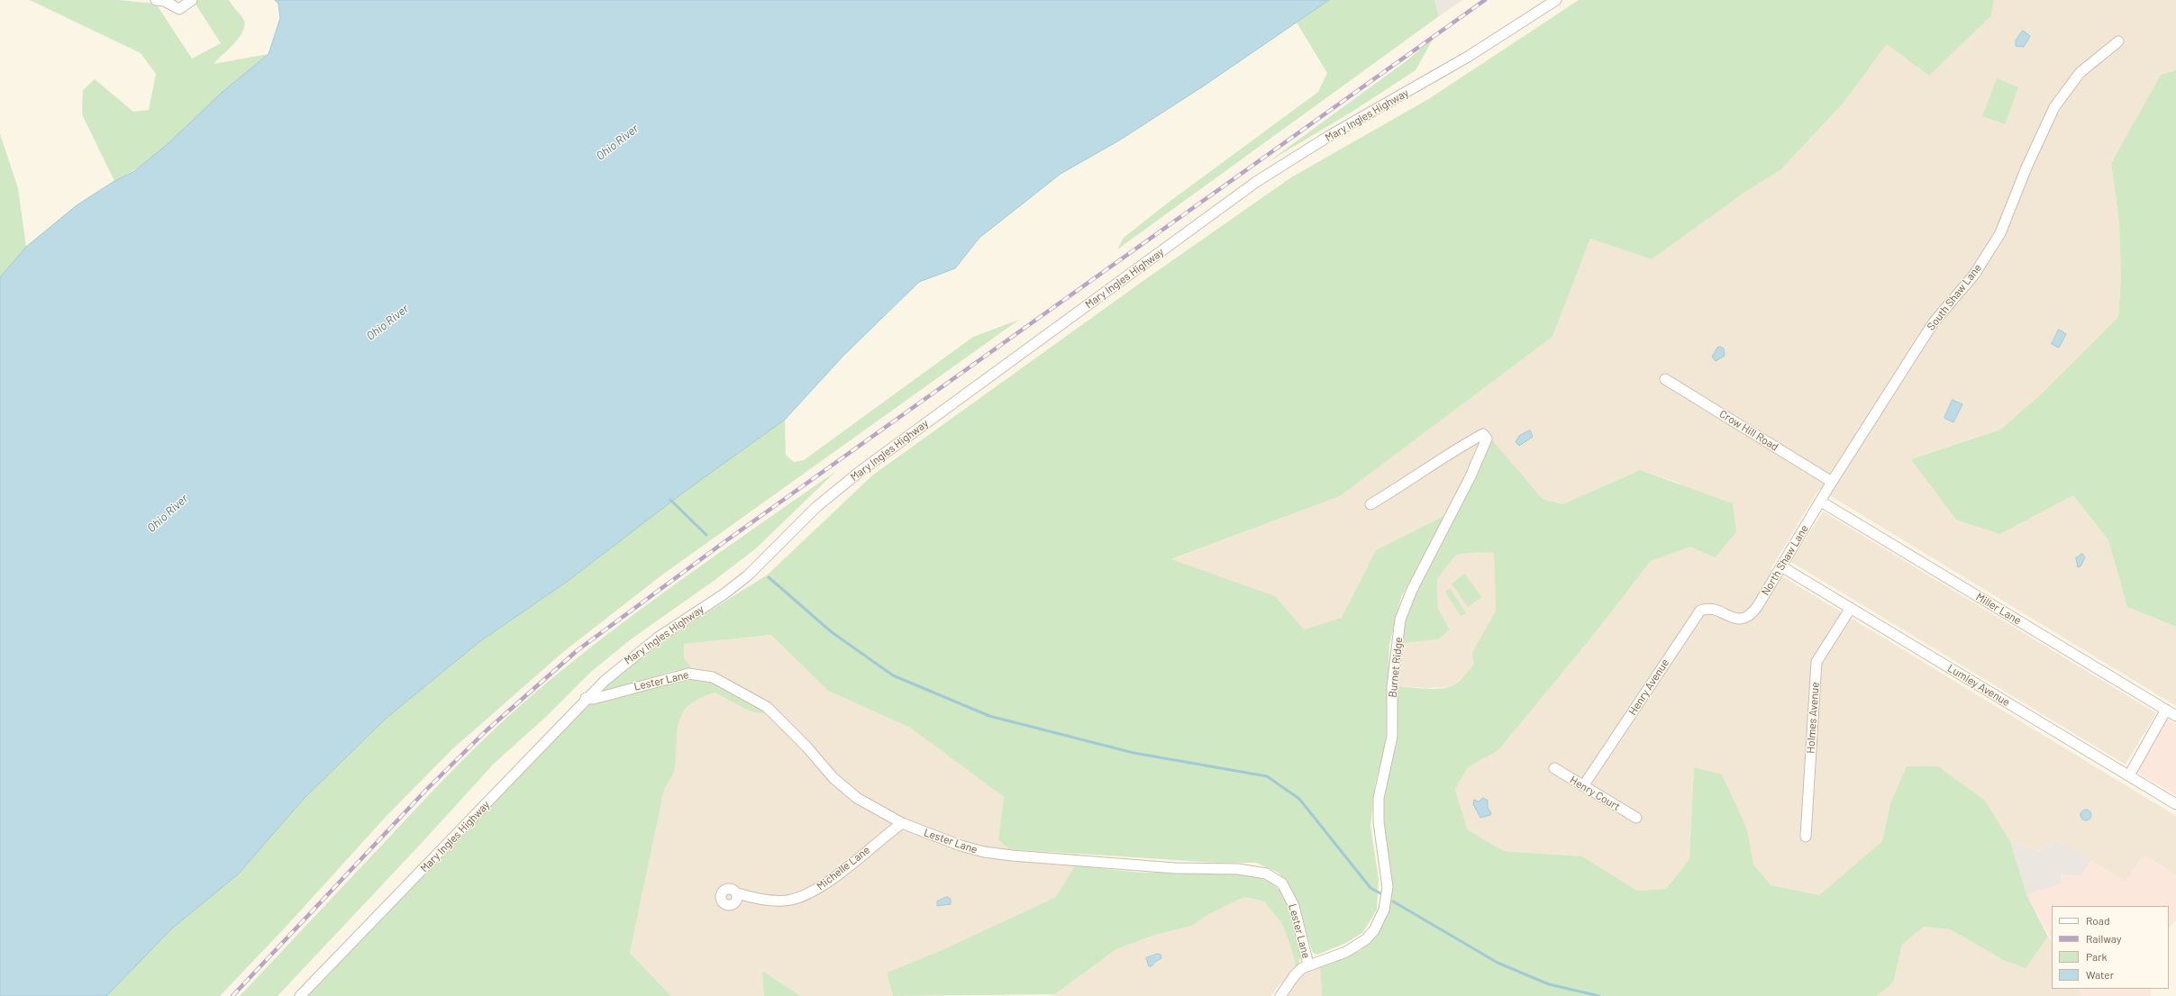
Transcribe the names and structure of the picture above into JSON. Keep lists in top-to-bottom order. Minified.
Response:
{"streets":{"street":["Mary Ingles Highway","South Shaw Lane","Crow Hill Road","North Shaw Lane","Miller Lane","Burnet Ridge","Lester Lane","Lumley Avenue","Henry Avenue","Holmes Avenue","Henry Court","Michelle Lane"]},"crossings":[["Mary Ingles Highway","Lester Lane"],["South Shaw Lane","Crow Hill Road"],["South Shaw Lane","North Shaw Lane"],["Crow Hill Road","North Shaw Lane"],["North Shaw Lane","Miller Lane"],["North Shaw Lane","Lumley Avenue"],["North Shaw Lane","Henry Avenue"],["Burnet Ridge","Lester Lane"],["Lester Lane","Michelle Lane"],["Lumley Avenue","Holmes Avenue"],["Henry Avenue","Henry Court"]],"water":["Ohio River"],"legend":["Road","Railway","Park","Water"]}
